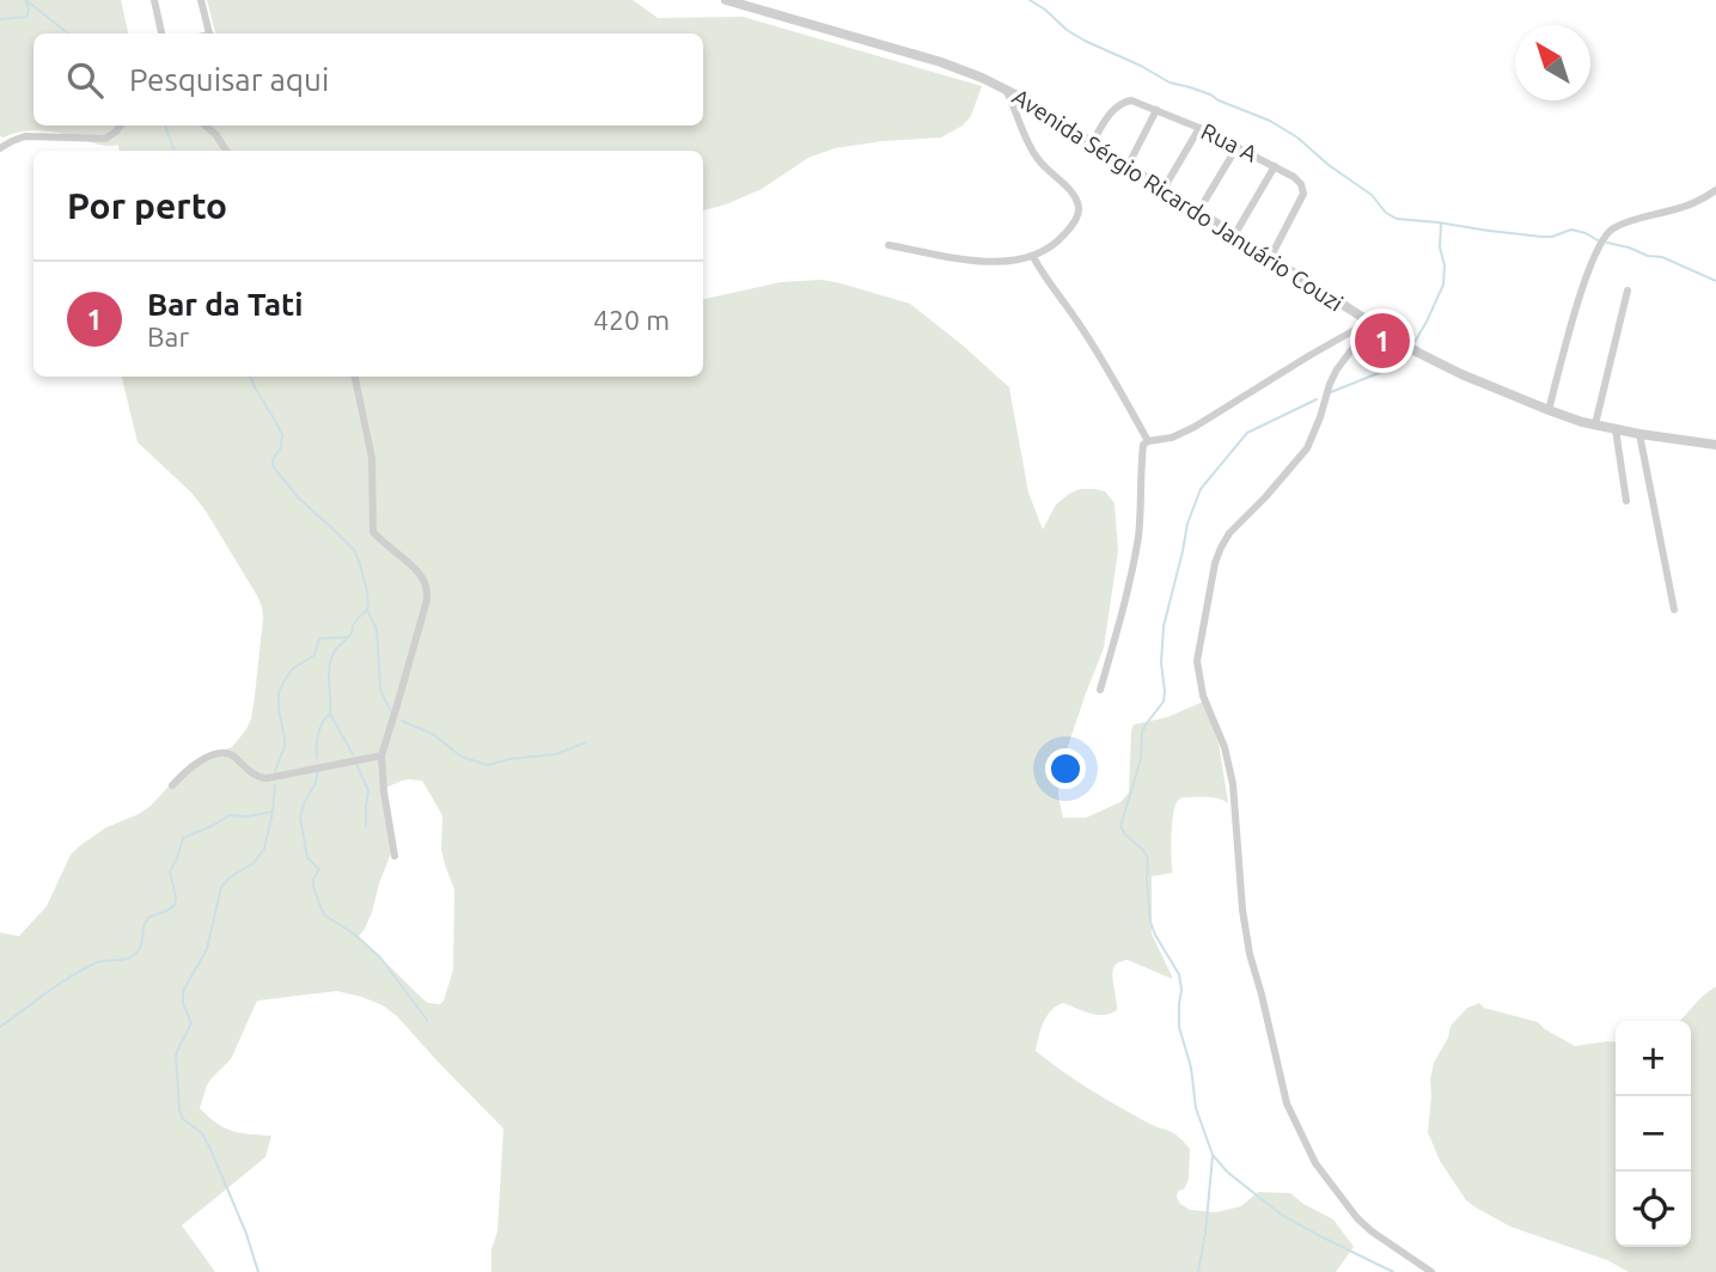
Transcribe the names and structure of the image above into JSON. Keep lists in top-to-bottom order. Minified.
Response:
{"streets":{"street":["Rua A","Avenida Sérgio Ricardo Januário Couzi"]},"crossings":[["Rua A","Avenida Sérgio Ricardo Januário Couzi"]],"north":"top left","page":{"search":"Pesquisar aqui","heading":"Por perto","list":[{"mark":"1","name":"Bar da Tati","note":"Bar","value":"420 m"}],"pins":"1","map_buttons":["+","−"]}}
